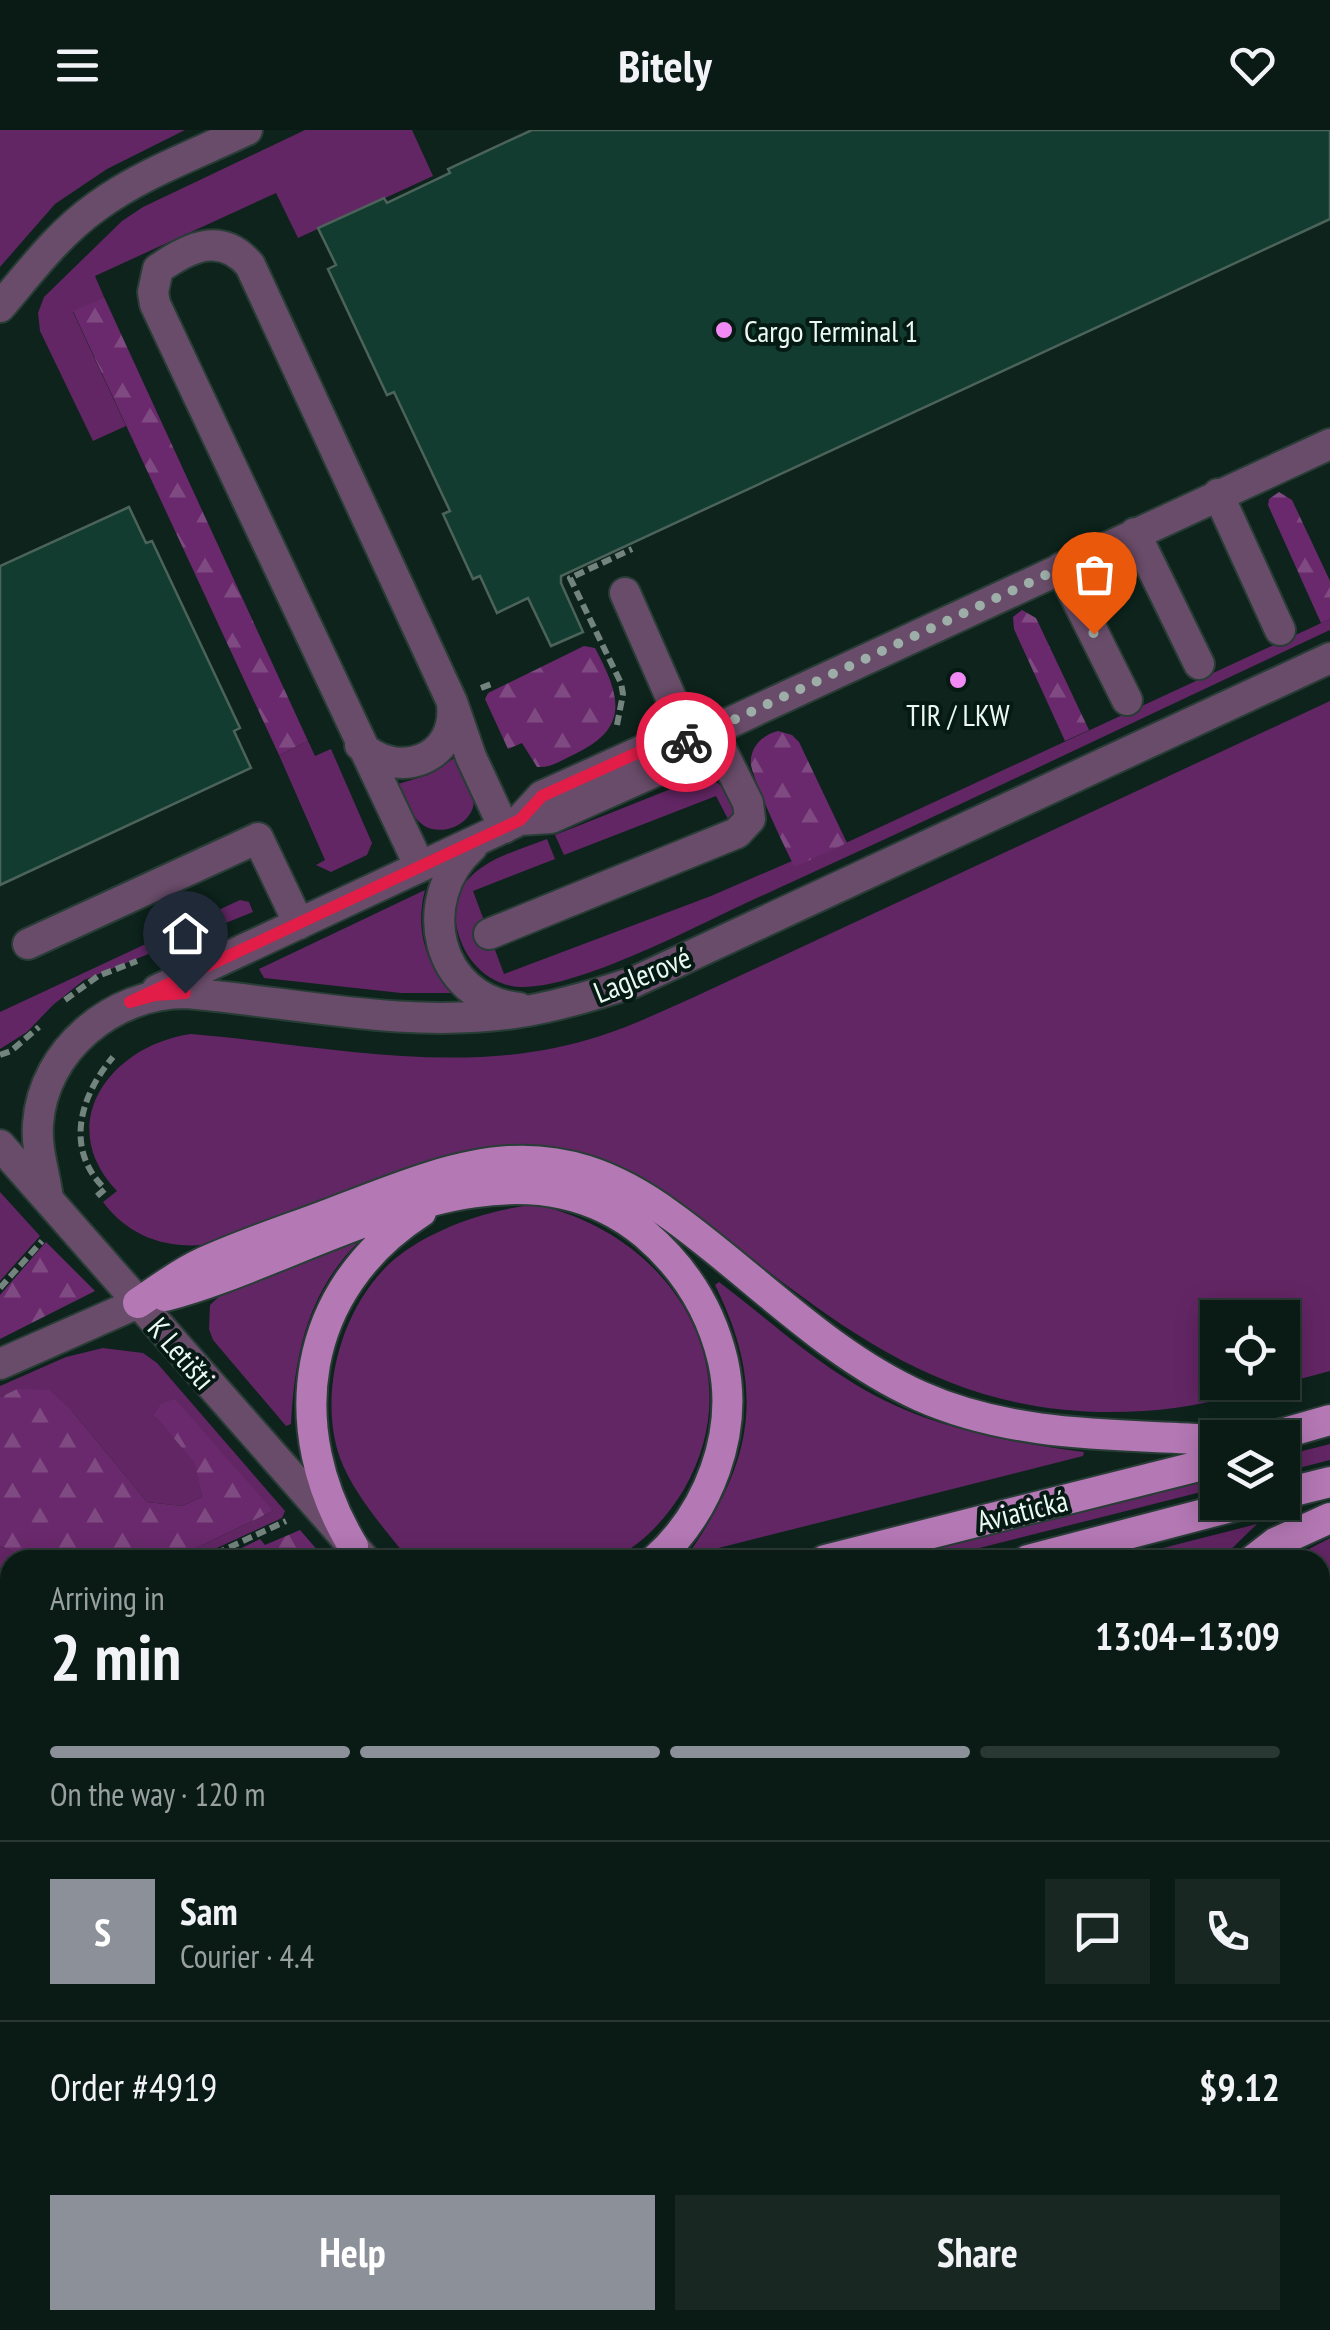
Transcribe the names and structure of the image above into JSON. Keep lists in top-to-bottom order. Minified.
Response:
{"streets":{"main road":["Aviatická"],"street":["Laglerové","K Letišti"]},"crossings":[["Laglerové","K Letišti"]],"places":["Cargo Terminal 1","TIR / LKW"],"page":{"header":"Bitely","heading":["2 min","Arriving in","13:04–13:09"],"panel":["Sam","Courier · 4.4","Order #4919","$9.12"],"bar":"On the way · 120 m","round":"S","buttons":["Help","Share"]}}
